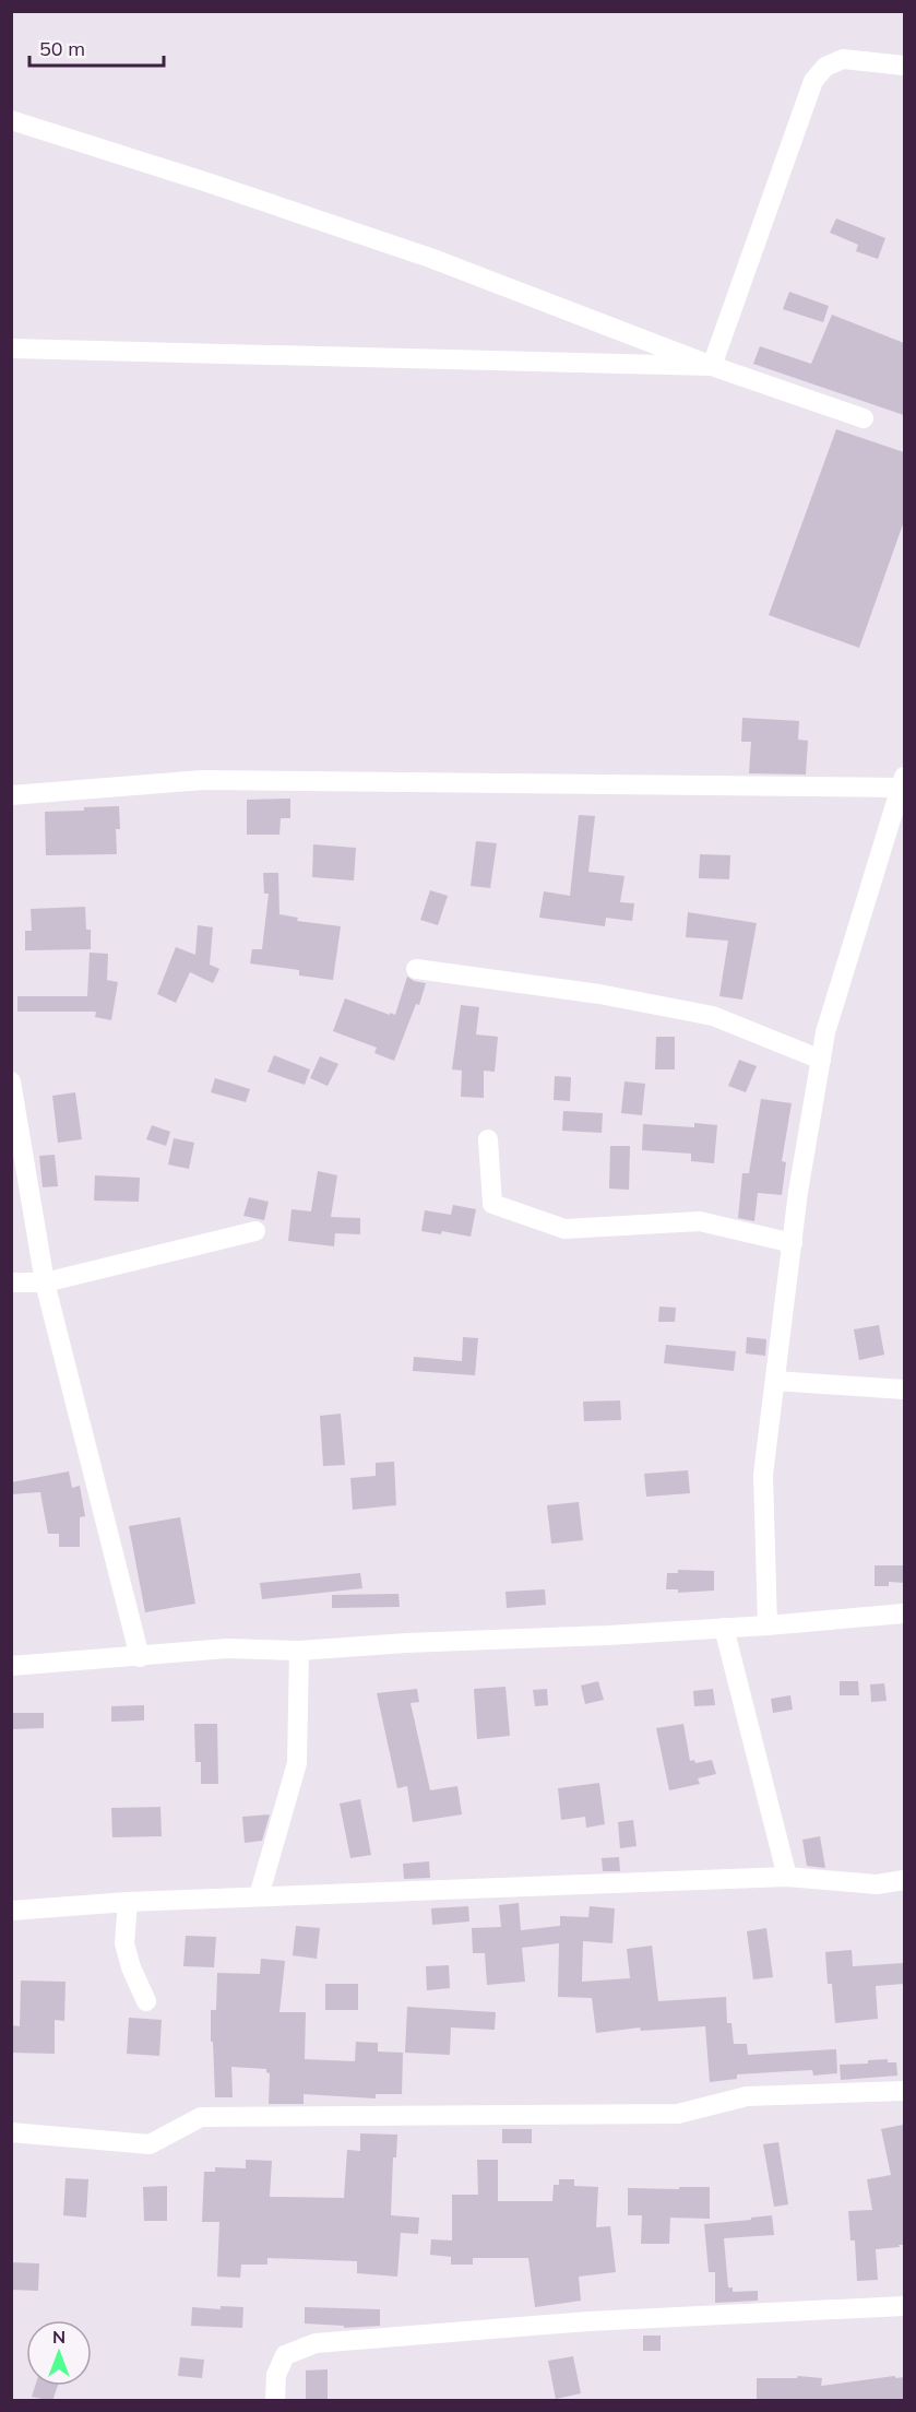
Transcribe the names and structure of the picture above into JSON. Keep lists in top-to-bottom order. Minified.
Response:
{"scale_bar":"50 m","north":"top"}
